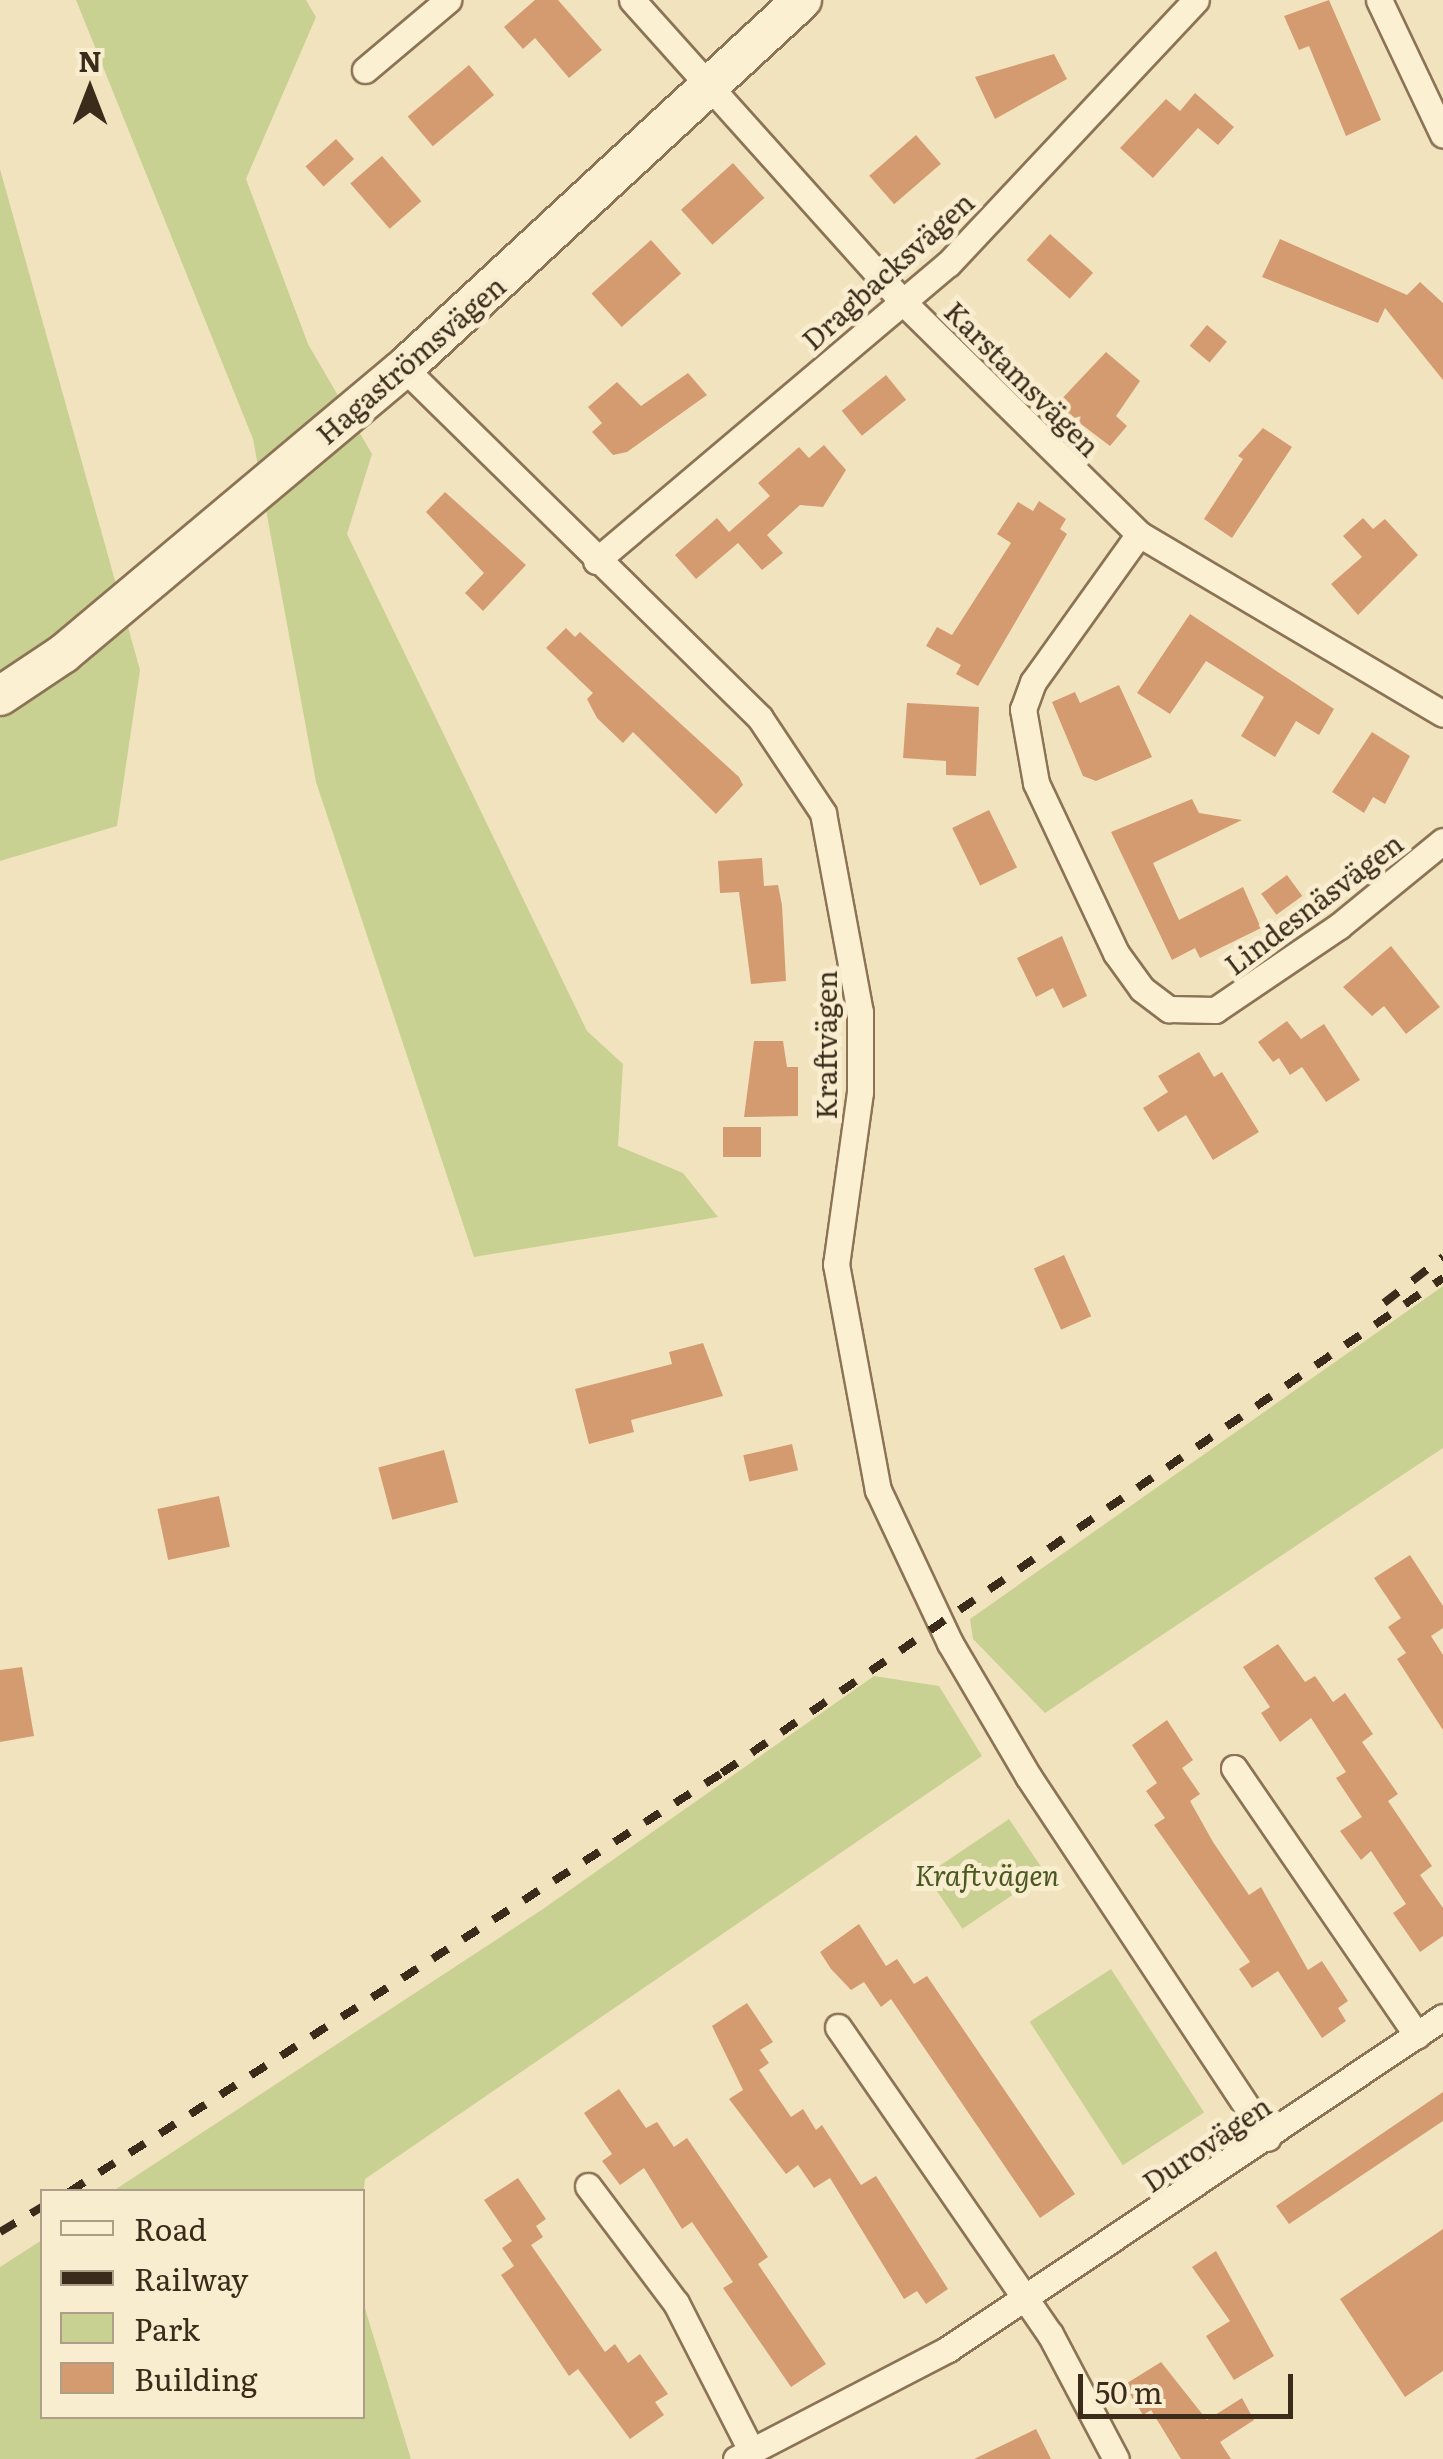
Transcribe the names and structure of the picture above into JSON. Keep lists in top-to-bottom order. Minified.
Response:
{"streets":{"street":["Dragbacksvägen","Hagaströmsvägen","Karstamsvägen","Lindesnäsvägen","Kraftvägen","Durovägen"]},"crossings":[["Dragbacksvägen","Karstamsvägen"],["Dragbacksvägen","Kraftvägen"],["Hagaströmsvägen","Karstamsvägen"],["Hagaströmsvägen","Kraftvägen"],["Karstamsvägen","Lindesnäsvägen"],["Kraftvägen","Durovägen"]],"parks":["Kraftvägen"],"legend":["Road","Railway","Park","Building"],"scale_bar":"50 m","north":"top"}
